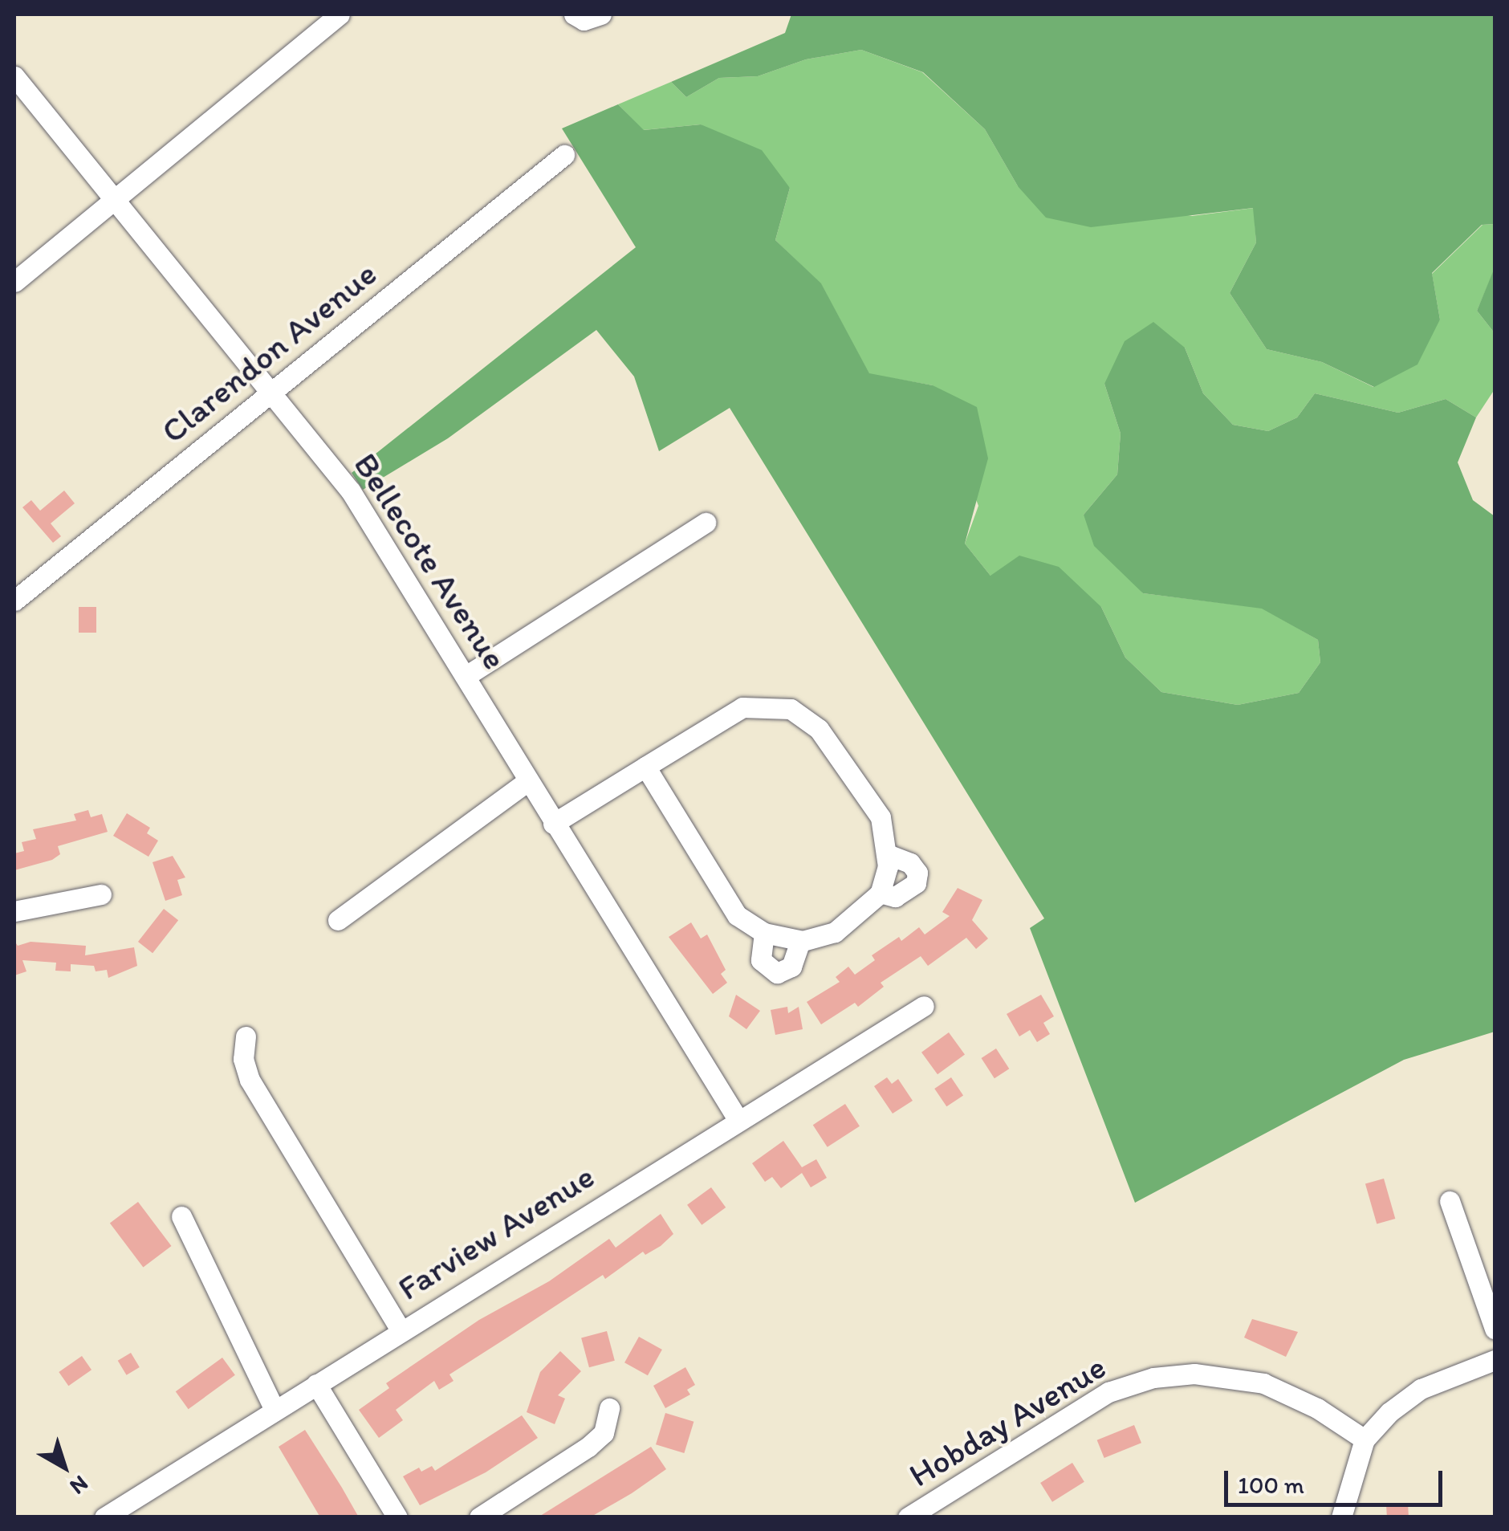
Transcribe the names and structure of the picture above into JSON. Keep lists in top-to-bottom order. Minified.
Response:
{"streets":{"street":["Clarendon Avenue","Bellecote Avenue","Farview Avenue","Hobday Avenue"]},"crossings":[["Clarendon Avenue","Bellecote Avenue"],["Bellecote Avenue","Farview Avenue"]],"scale_bar":"100 m","north":"bottom right"}
